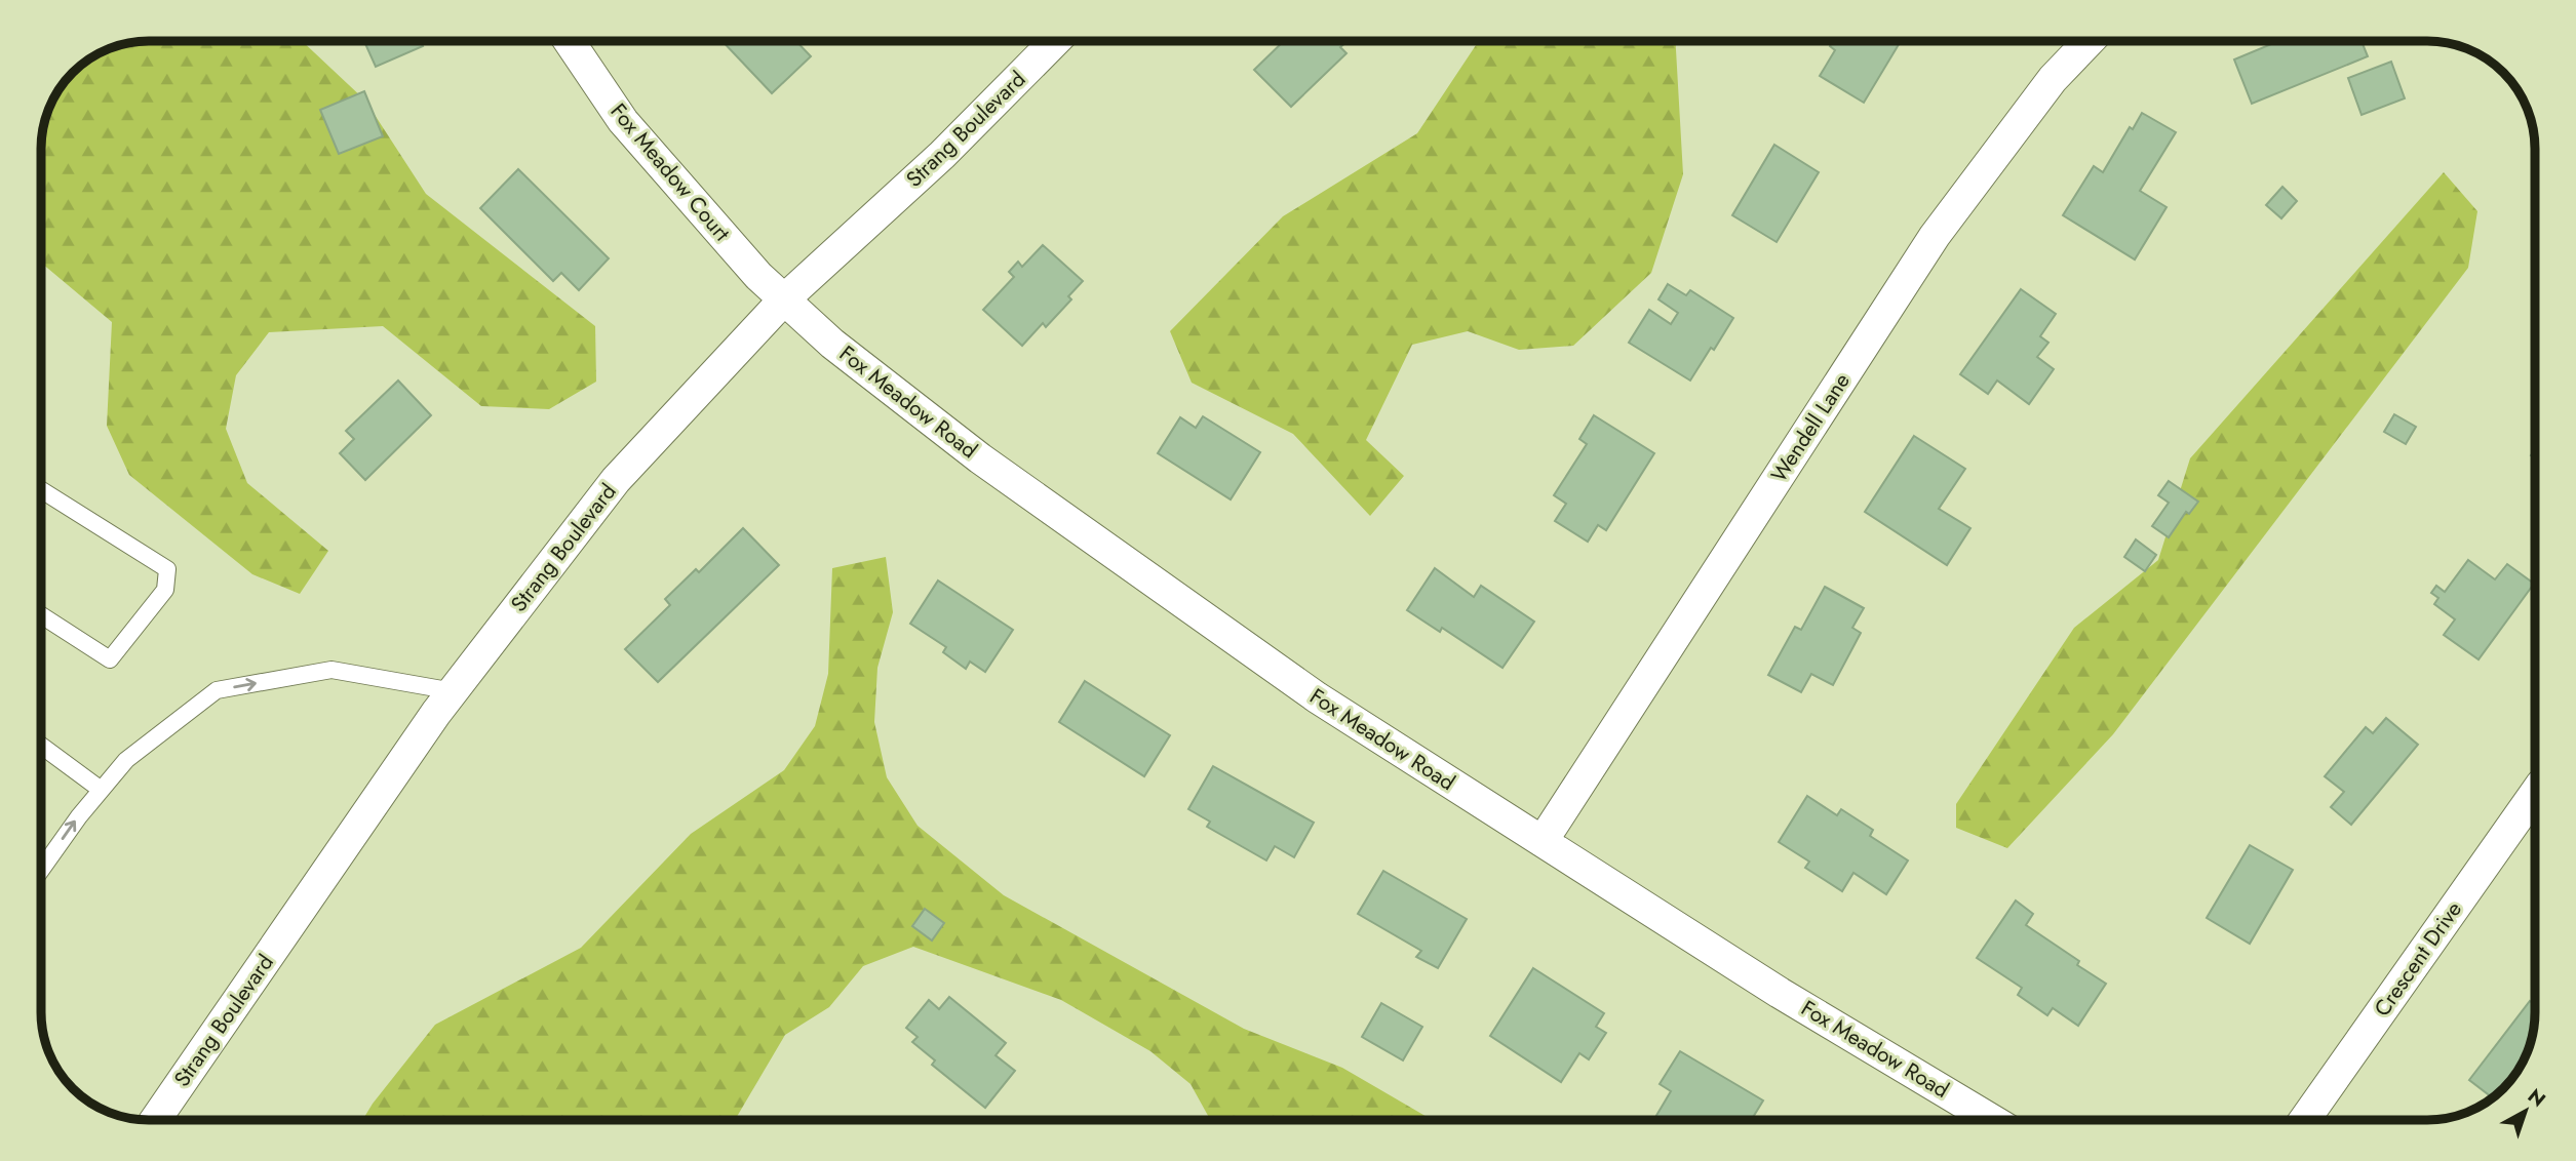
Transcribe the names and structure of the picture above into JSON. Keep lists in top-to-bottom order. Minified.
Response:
{"streets":{"street":["Strang Boulevard","Fox Meadow Court","Fox Meadow Road","Wendell Lane","Crescent Drive"]},"crossings":[["Strang Boulevard","Fox Meadow Court"],["Strang Boulevard","Fox Meadow Road"],["Fox Meadow Court","Fox Meadow Road"],["Fox Meadow Road","Wendell Lane"]],"north":"top right"}
